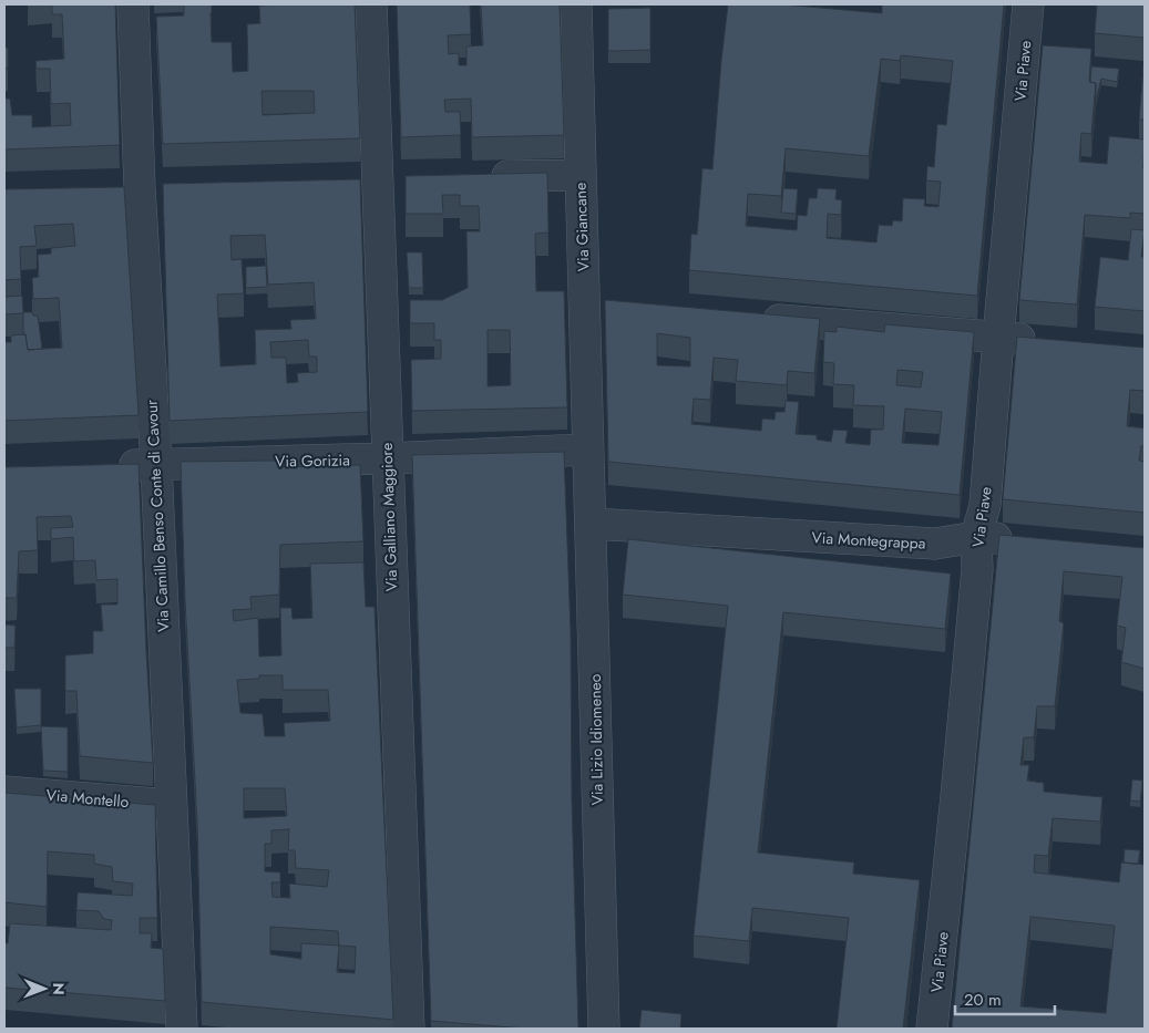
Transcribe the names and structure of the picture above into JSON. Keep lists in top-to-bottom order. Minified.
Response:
{"streets":{"street":["Via Piave","Via Giancane","Via Gorizia","Via Camillo Benso Conte di Cavour","Via Galliano Maggiore","Via Montegrappa","Via Lizio Idiomeneo","Via Montello"]},"crossings":[["Via Piave","Via Montegrappa"],["Via Giancane","Via Gorizia"],["Via Giancane","Via Lizio Idiomeneo"],["Via Gorizia","Via Camillo Benso Conte di Cavour"],["Via Gorizia","Via Galliano Maggiore"],["Via Gorizia","Via Lizio Idiomeneo"],["Via Camillo Benso Conte di Cavour","Via Montello"],["Via Montegrappa","Via Lizio Idiomeneo"]],"scale_bar":"20 m","north":"right"}
